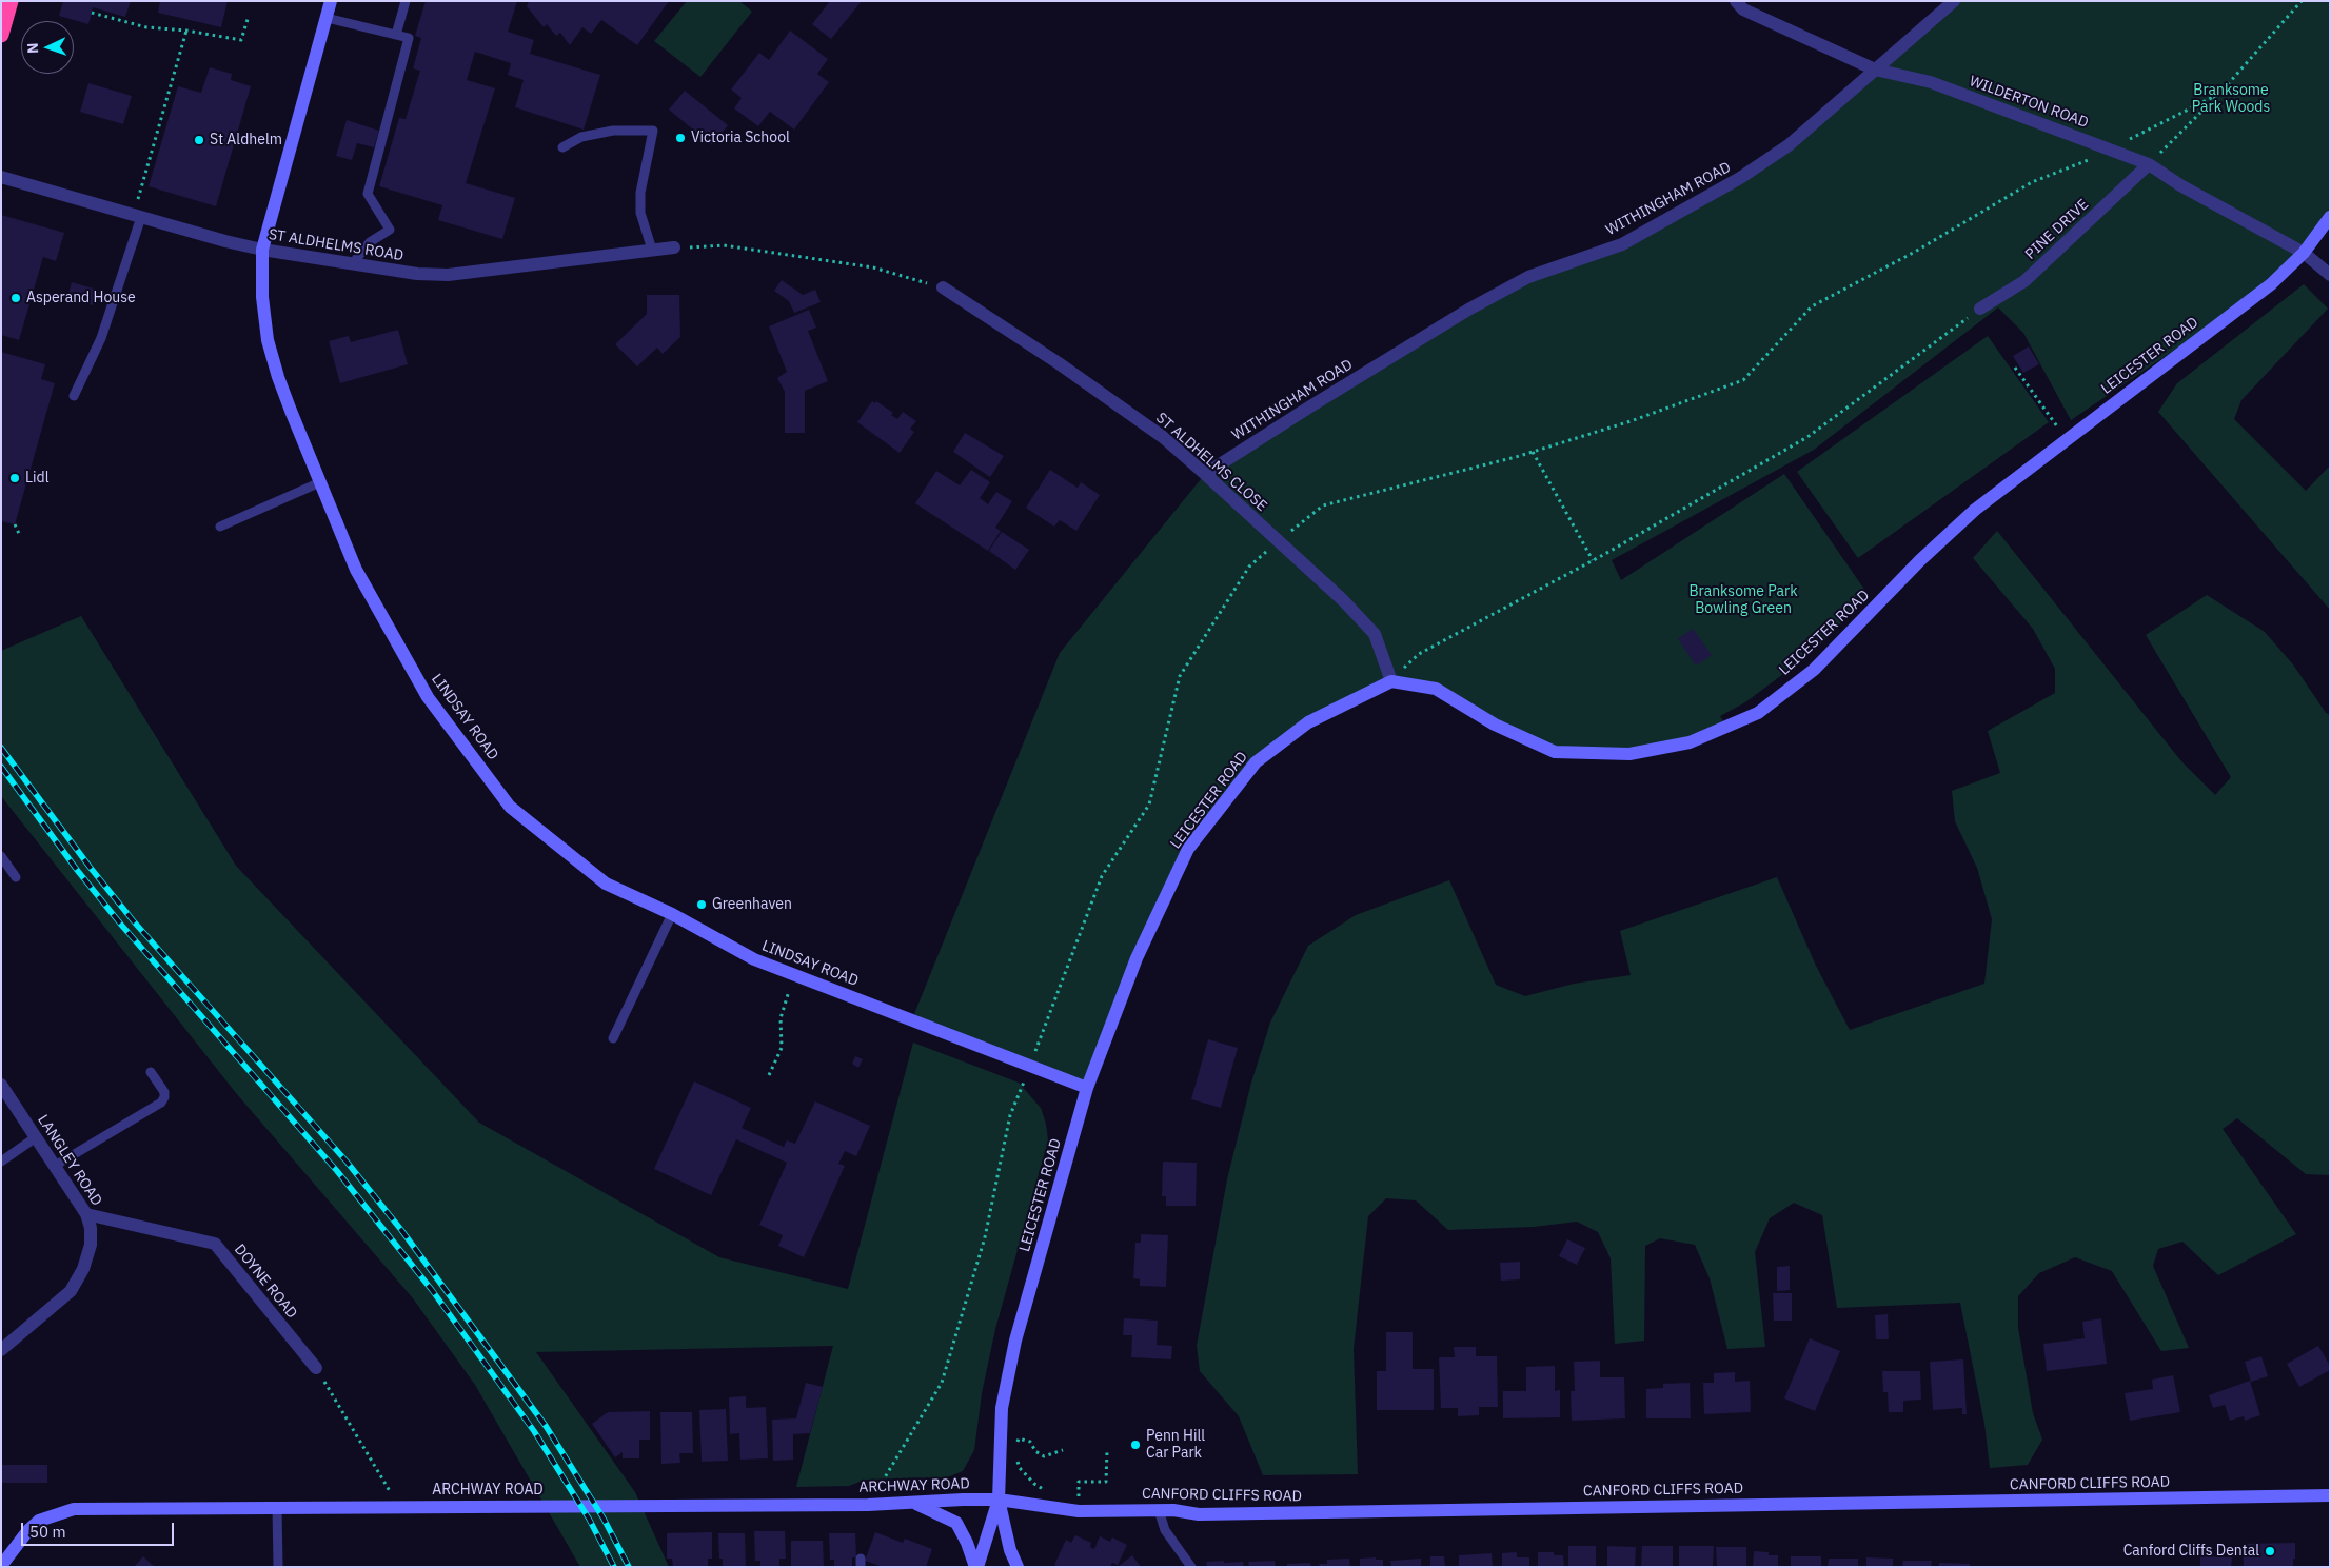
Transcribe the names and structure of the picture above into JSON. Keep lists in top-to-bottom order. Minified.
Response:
{"streets":{"street":["WILDERTON ROAD","WITHINGHAM ROAD","PINE DRIVE","ST ALDHELMS ROAD","LEICESTER ROAD","ST ALDHELMS CLOSE","LINDSAY ROAD","LANGLEY ROAD","DOYNE ROAD","CANFORD CLIFFS ROAD","ARCHWAY ROAD"]},"crossings":[["WILDERTON ROAD","WITHINGHAM ROAD"],["WILDERTON ROAD","PINE DRIVE"],["WILDERTON ROAD","LEICESTER ROAD"],["WITHINGHAM ROAD","ST ALDHELMS CLOSE"],["ST ALDHELMS ROAD","LINDSAY ROAD"],["LEICESTER ROAD","ST ALDHELMS CLOSE"],["LEICESTER ROAD","LINDSAY ROAD"],["LEICESTER ROAD","CANFORD CLIFFS ROAD"],["LEICESTER ROAD","ARCHWAY ROAD"],["LANGLEY ROAD","DOYNE ROAD"],["CANFORD CLIFFS ROAD","ARCHWAY ROAD"]],"parks":["Branksome Park Woods","Branksome Park Bowling Green"],"places":["Victoria School","St Aldhelm","Asperand House","Lidl","Greenhaven","Penn Hill Car Park","Canford Cliffs Dental"],"scale_bar":"50 m","north":"left"}
